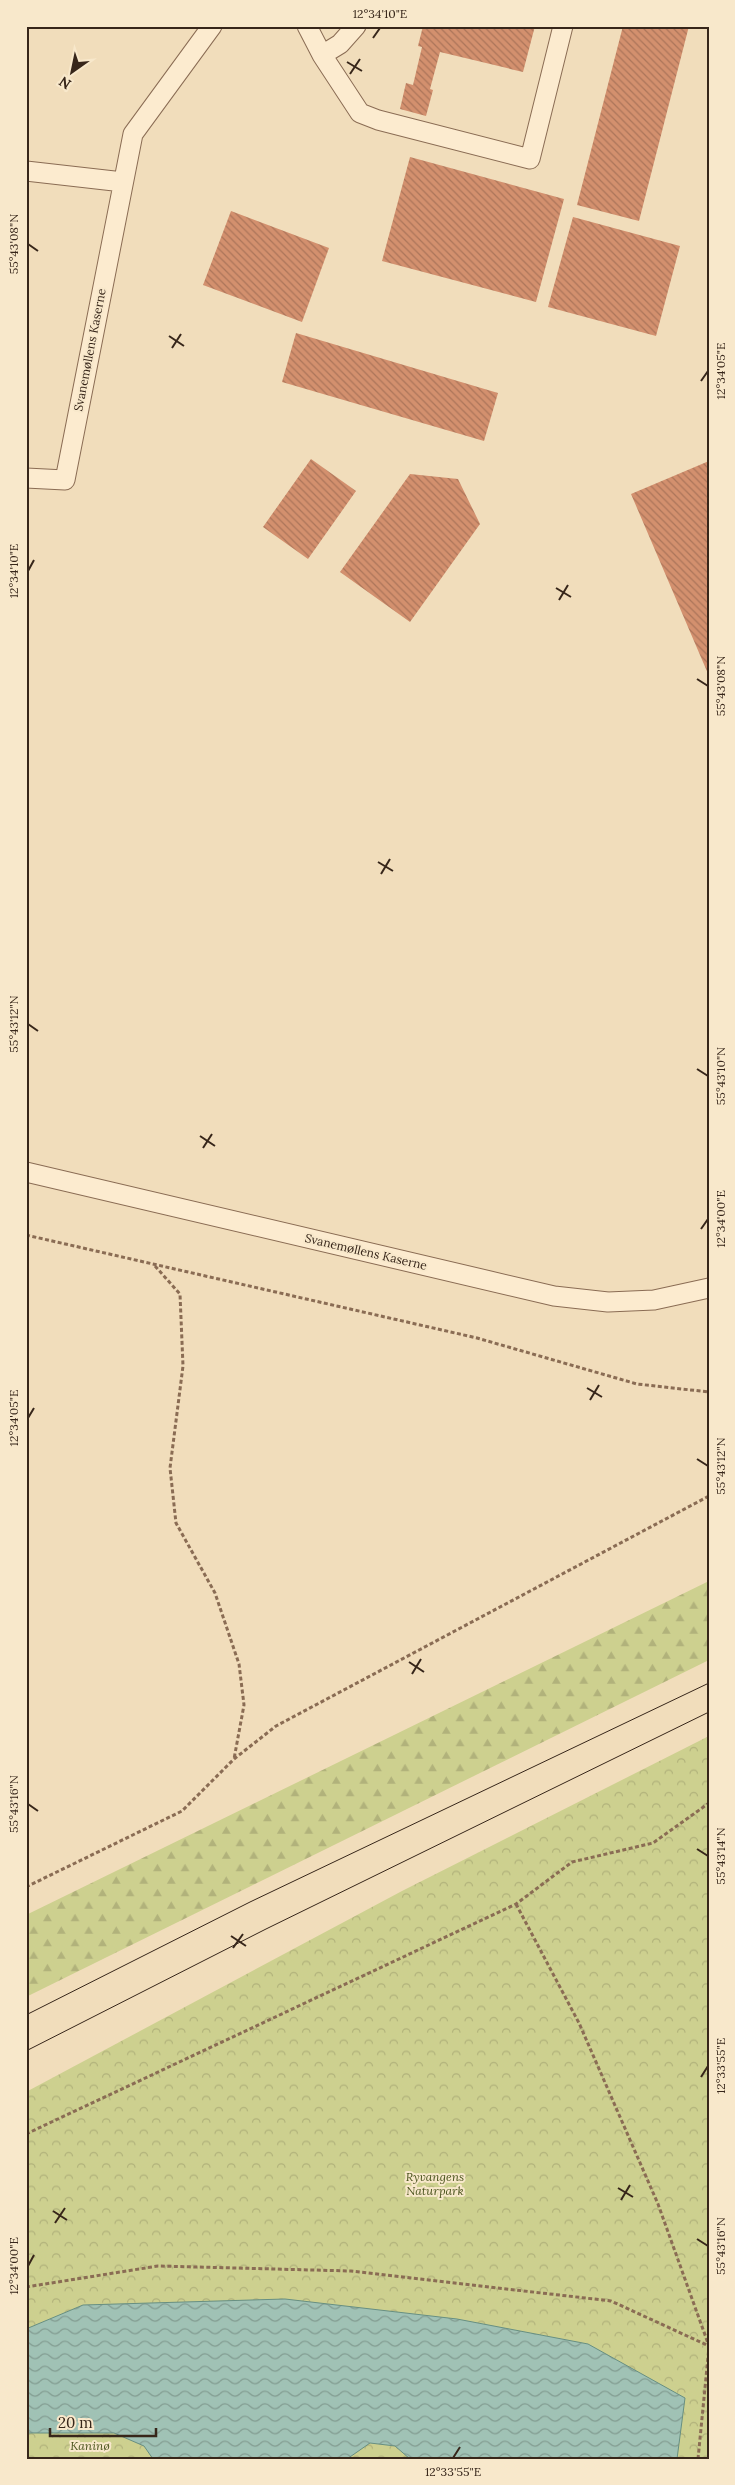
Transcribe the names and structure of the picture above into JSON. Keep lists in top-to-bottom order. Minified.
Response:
{"streets":{"lane":["Svanemøllens Kaserne"]},"parks":["Ryvangens Naturpark","Kaninø"],"scale_bar":"20 m","north":"bottom left","coordinates":["12°34'10\"E","55°43'08\"N","12°34'05\"E","55°43'12\"N","55°43'10\"N","12°34'00\"E","55°43'16\"N","55°43'14\"N","12°33'55\"E"]}
